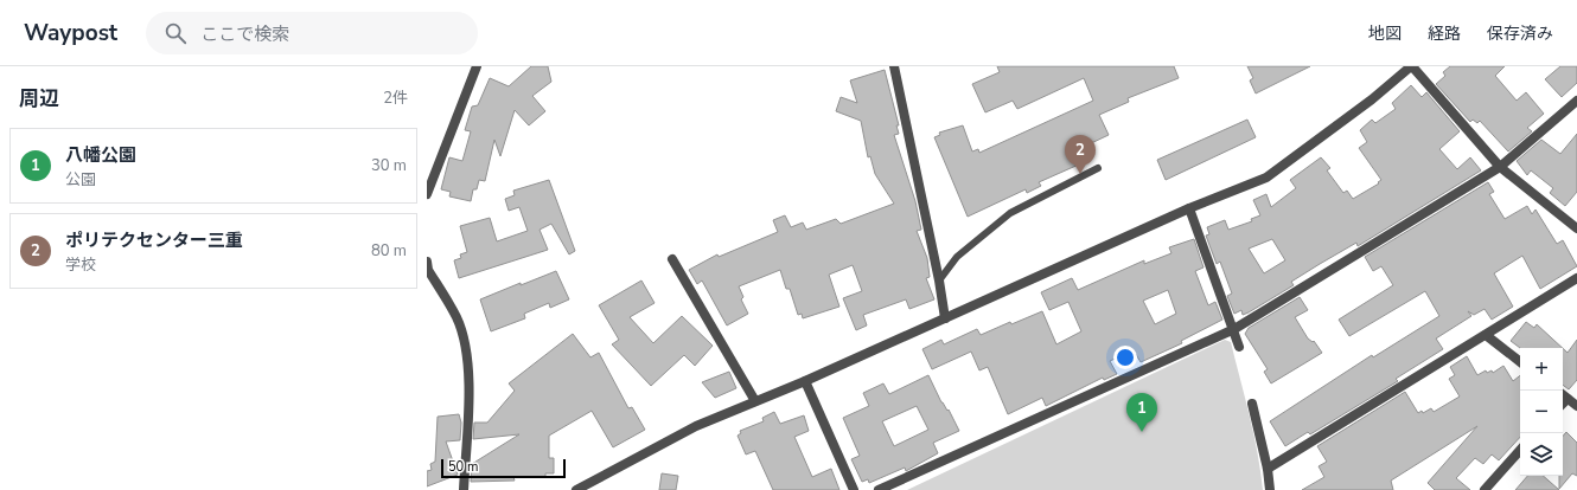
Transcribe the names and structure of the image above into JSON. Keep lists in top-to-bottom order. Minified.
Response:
{"scale_bar":"50 m","page":{"header":"Waypost","search":"ここで検索","nav":["地図","経路","保存済み"],"heading":["周辺","2件"],"list":[{"mark":"1","name":"八幡公園","note":"公園","value":"30 m"},{"mark":"2","name":"ポリテクセンター三重","note":"学校","value":"80 m"}],"pins":["2","1"],"map_buttons":["+","−"],"scale":"50 m"}}
